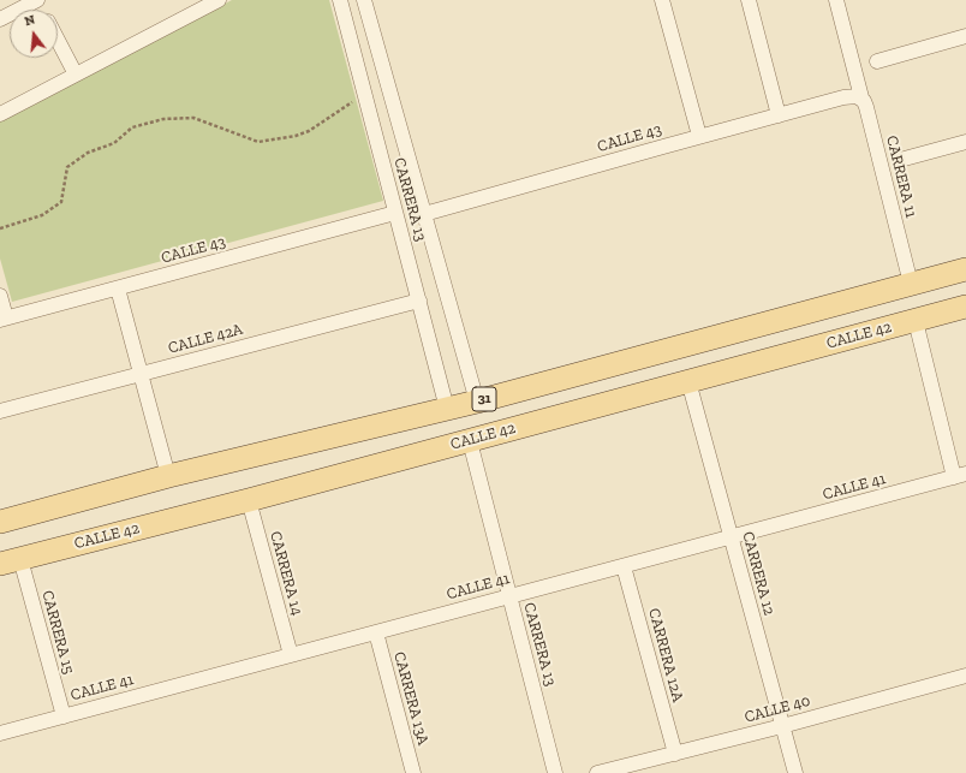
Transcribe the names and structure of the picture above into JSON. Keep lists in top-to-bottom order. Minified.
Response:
{"streets":{"main road":["CALLE 42","31"],"street":["CALLE 43","CARRERA 11","CARRERA 13","CALLE 42A","CALLE 41","CARRERA 14","CARRERA 12","CARRERA 15","CARRERA 12A","CARRERA 13A","CALLE 40"]},"crossings":[["CALLE 43","CARRERA 11"],["CALLE 43","CARRERA 13"],["CARRERA 11","31"],["CARRERA 13","CALLE 42"],["CARRERA 13","CALLE 42A"],["CARRERA 13","31"],["CARRERA 13","CALLE 41"],["CALLE 42","CARRERA 14"],["CALLE 42","CARRERA 12"],["CALLE 42","CARRERA 15"],["CALLE 41","CARRERA 14"],["CALLE 41","CARRERA 12"],["CALLE 41","CARRERA 15"],["CALLE 41","CARRERA 12A"],["CALLE 41","CARRERA 13A"],["CARRERA 12","CALLE 40"],["CARRERA 12A","CALLE 40"]],"north":"top"}
